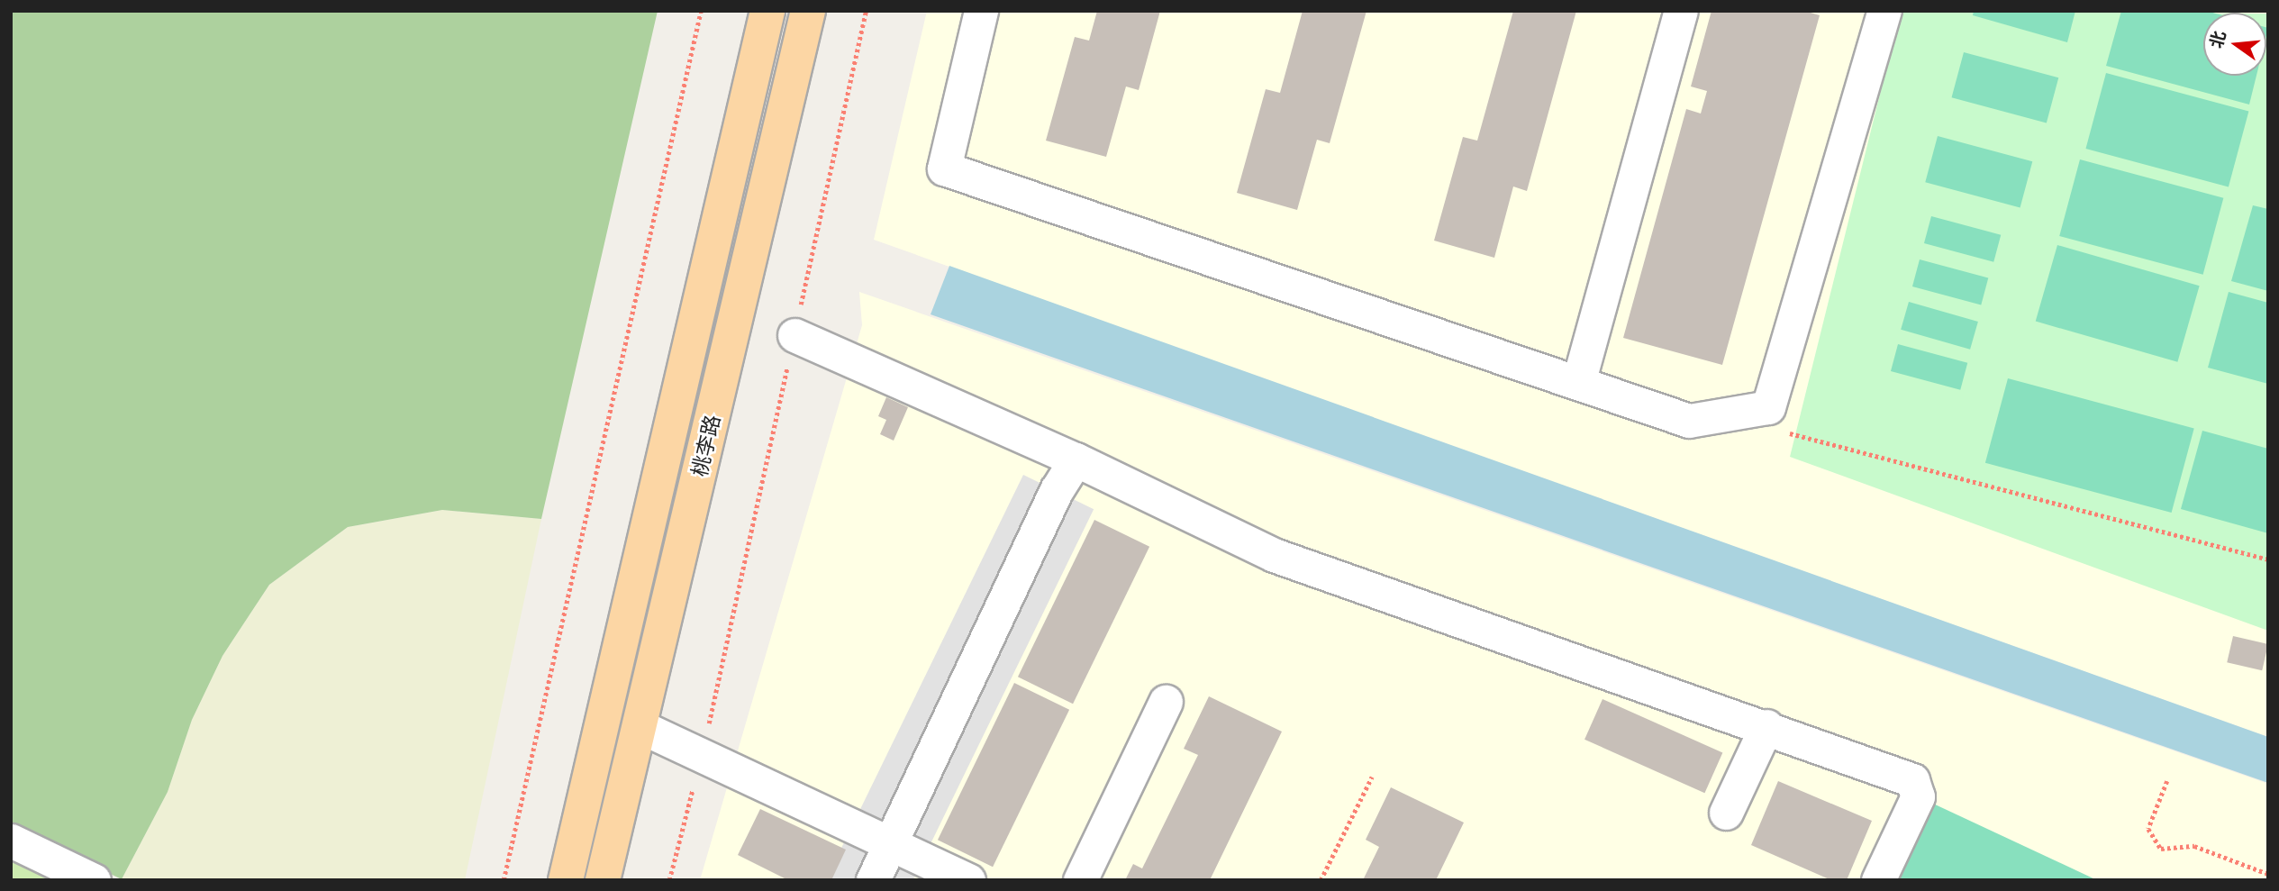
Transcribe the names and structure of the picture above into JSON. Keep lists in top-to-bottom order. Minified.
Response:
{"streets":{"main road":["桃李路"]},"north":"left"}
